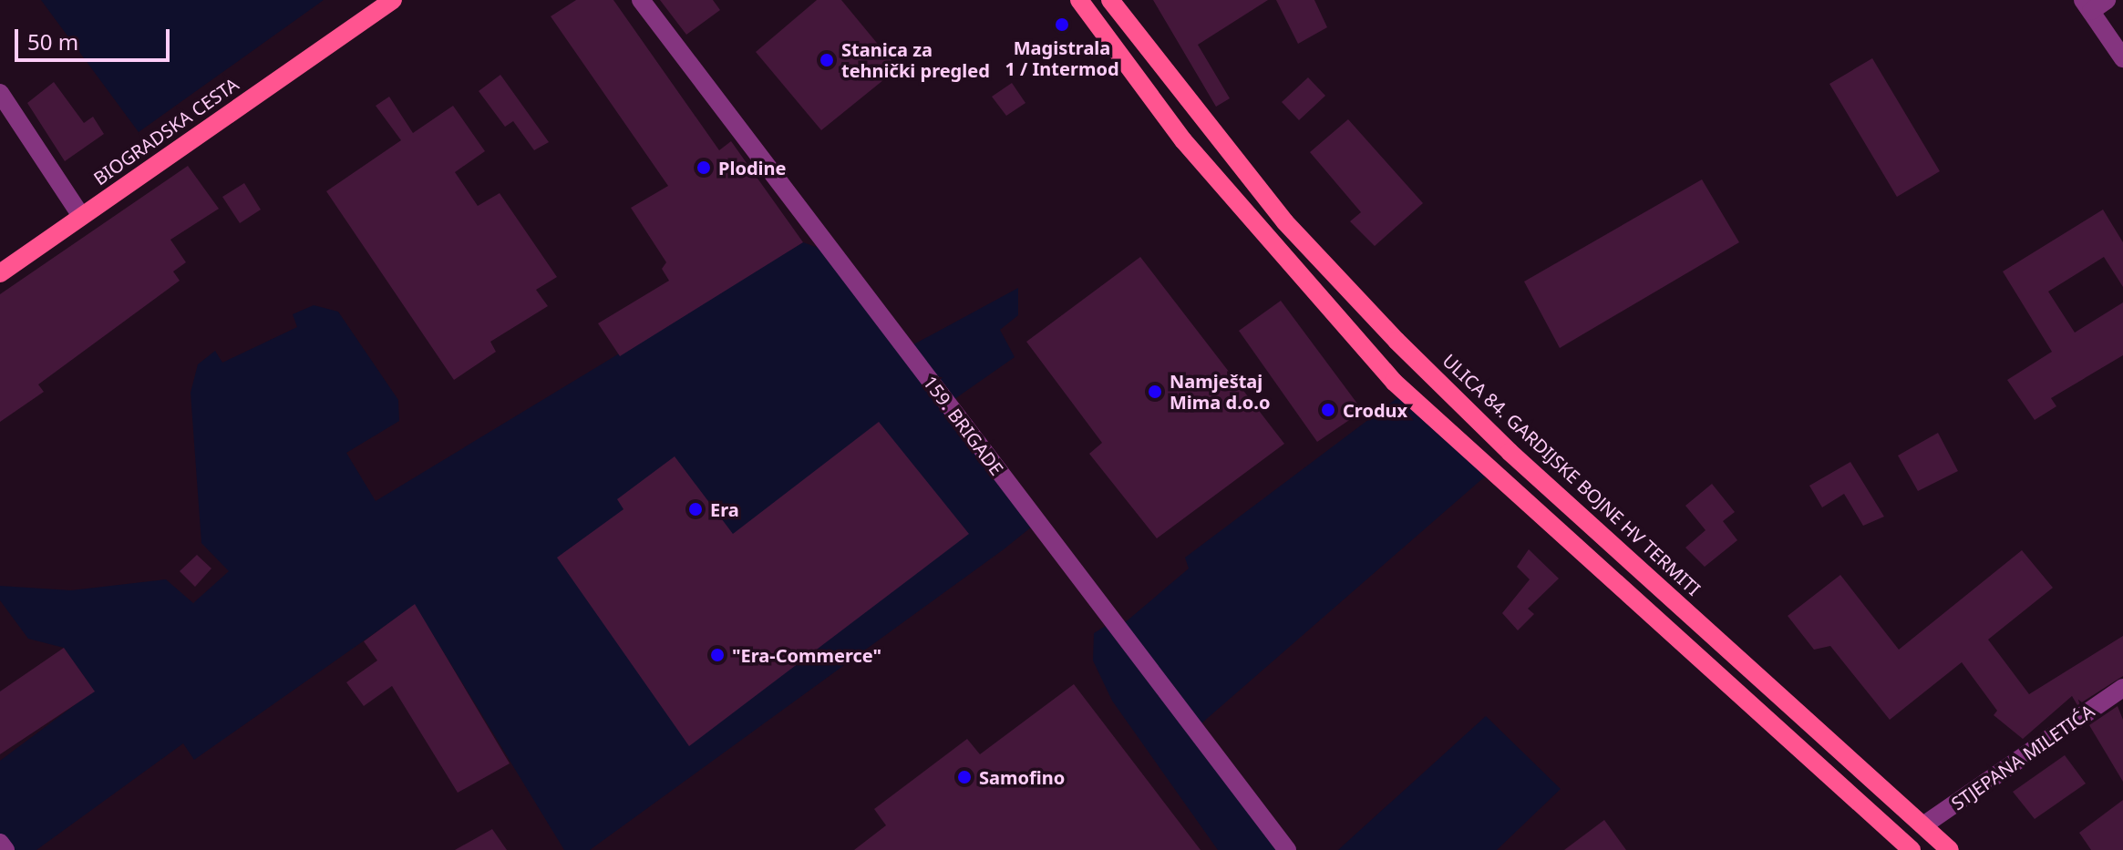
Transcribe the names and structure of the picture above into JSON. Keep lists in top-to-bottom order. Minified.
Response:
{"streets":{"main road":["BIOGRADSKA CESTA","ULICA 84. GARDIJSKE BOJNE HV TERMITI"],"street":["159. BRIGADE","STJEPANA MILETIĆA"]},"crossings":[["ULICA 84. GARDIJSKE BOJNE HV TERMITI","STJEPANA MILETIĆA"]],"places":["Magistrala 1 / Intermod","Stanica za tehnički pregled","Plodine","Namještaj Mima d.o.o","Crodux","Era","\"Era-Commerce\"","Samofino"],"scale_bar":"50 m"}
